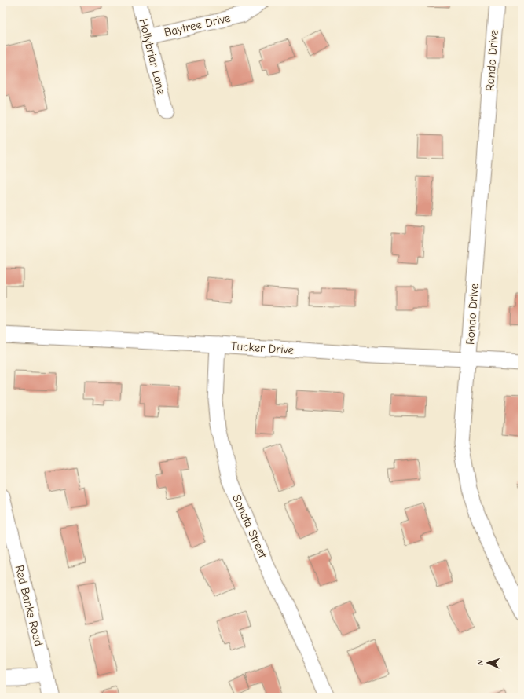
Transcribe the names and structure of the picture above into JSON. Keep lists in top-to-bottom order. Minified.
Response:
{"streets":{"street":["Baytree Drive","Hollybriar Lane","Rondo Drive","Tucker Drive","Sonata Street","Red Banks Road"]},"crossings":[["Baytree Drive","Hollybriar Lane"],["Rondo Drive","Tucker Drive"],["Tucker Drive","Sonata Street"]],"north":"left"}
